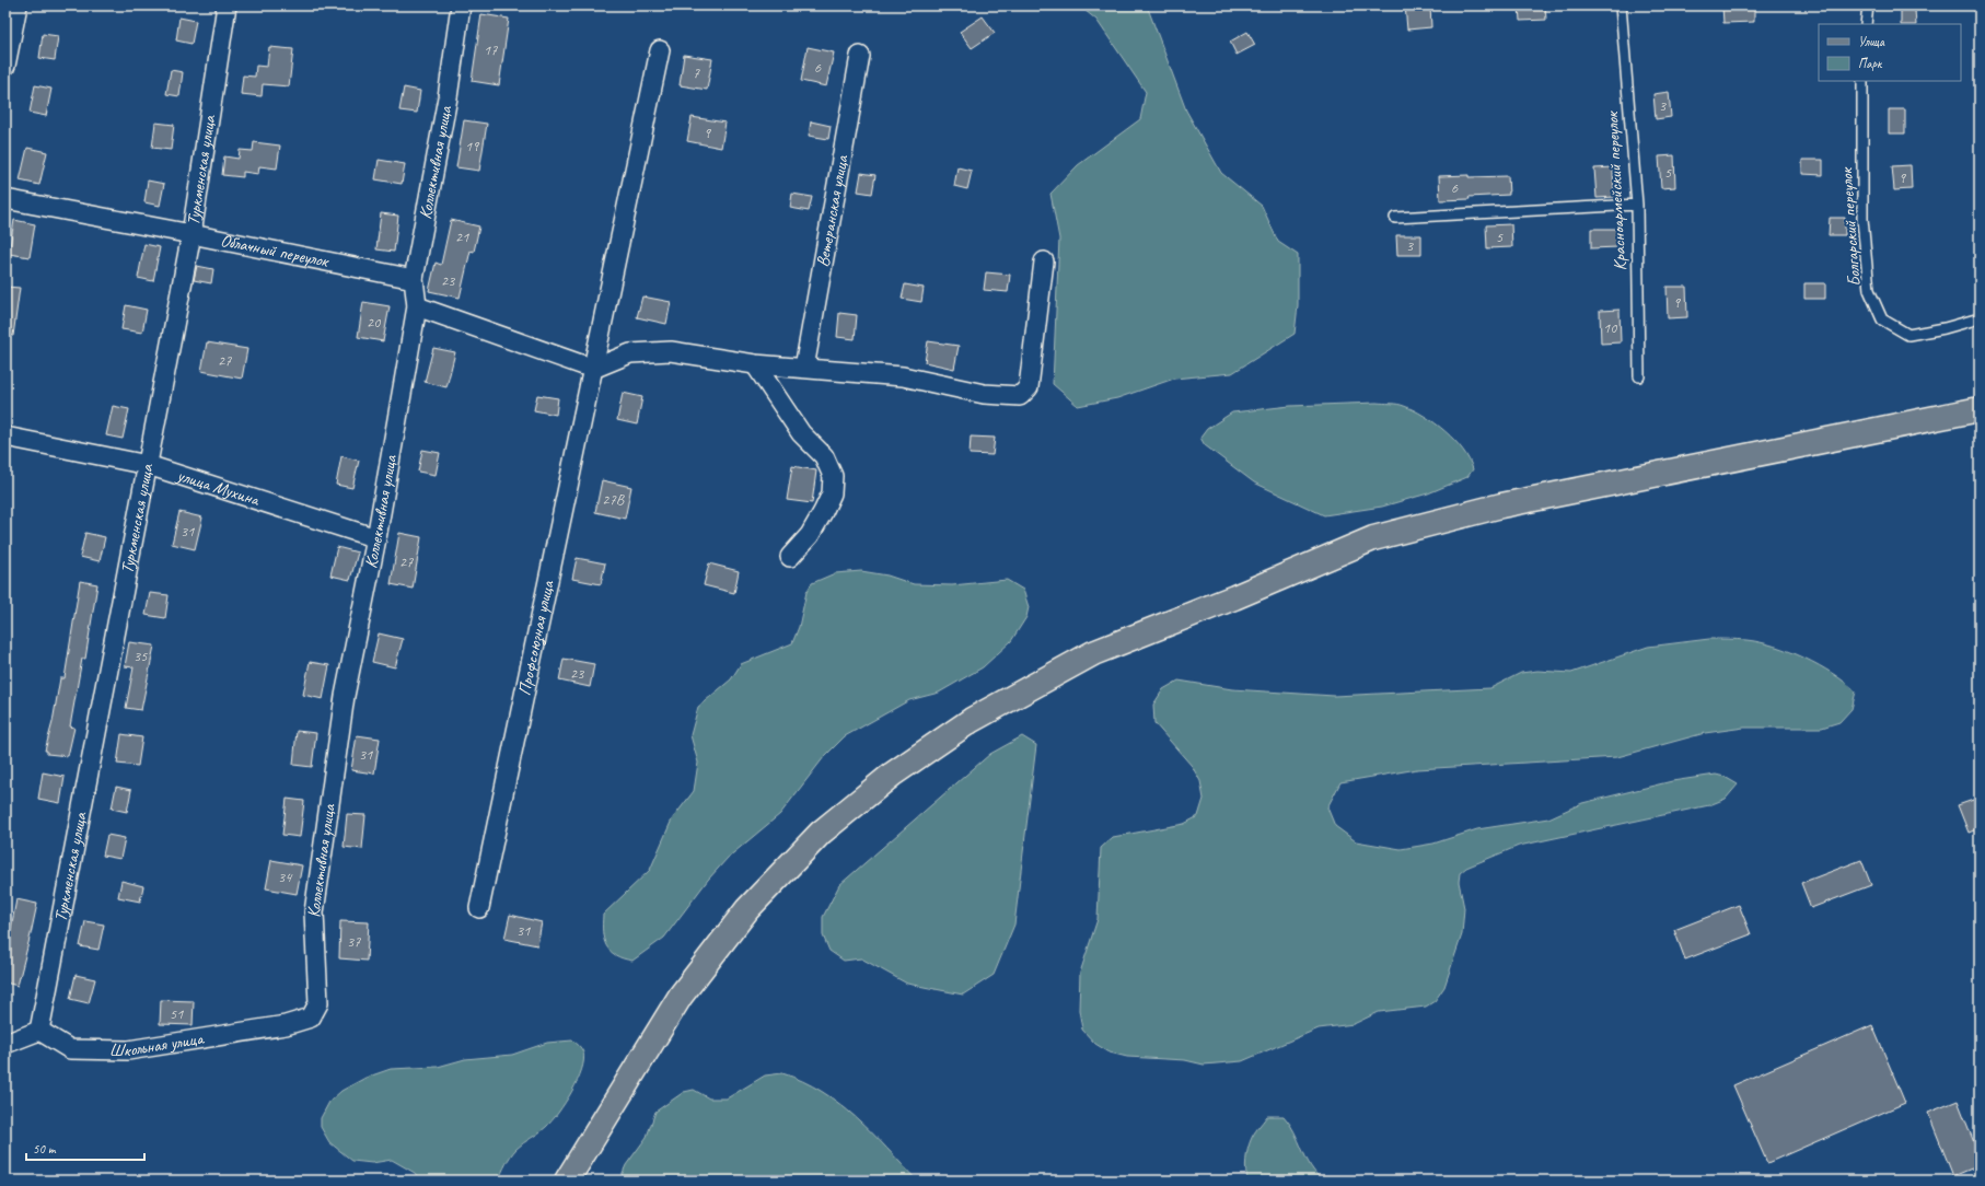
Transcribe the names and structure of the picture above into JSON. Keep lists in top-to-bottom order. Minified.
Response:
{"streets":{"street":["Коллективная улица","Туркменская улица","Ветеранская улица","Облачный переулок","улица Мухина","Профсоюзная улица","Школьная улица"],"lane":["Красноармейский переулок","Болгарский переулок"]},"crossings":[["Коллективная улица","Облачный переулок"],["Коллективная улица","улица Мухина"],["Коллективная улица","Школьная улица"],["Туркменская улица","Облачный переулок"],["Туркменская улица","улица Мухина"],["Туркменская улица","Школьная улица"]],"house_numbers":["17","6","7","3","9","19","5","9","6","21","5","3","23","9","20","10","27","27В","31","27","35","23","31","34","31","37","51"],"legend":["Улица","Парк"],"scale_bar":"50 m"}
